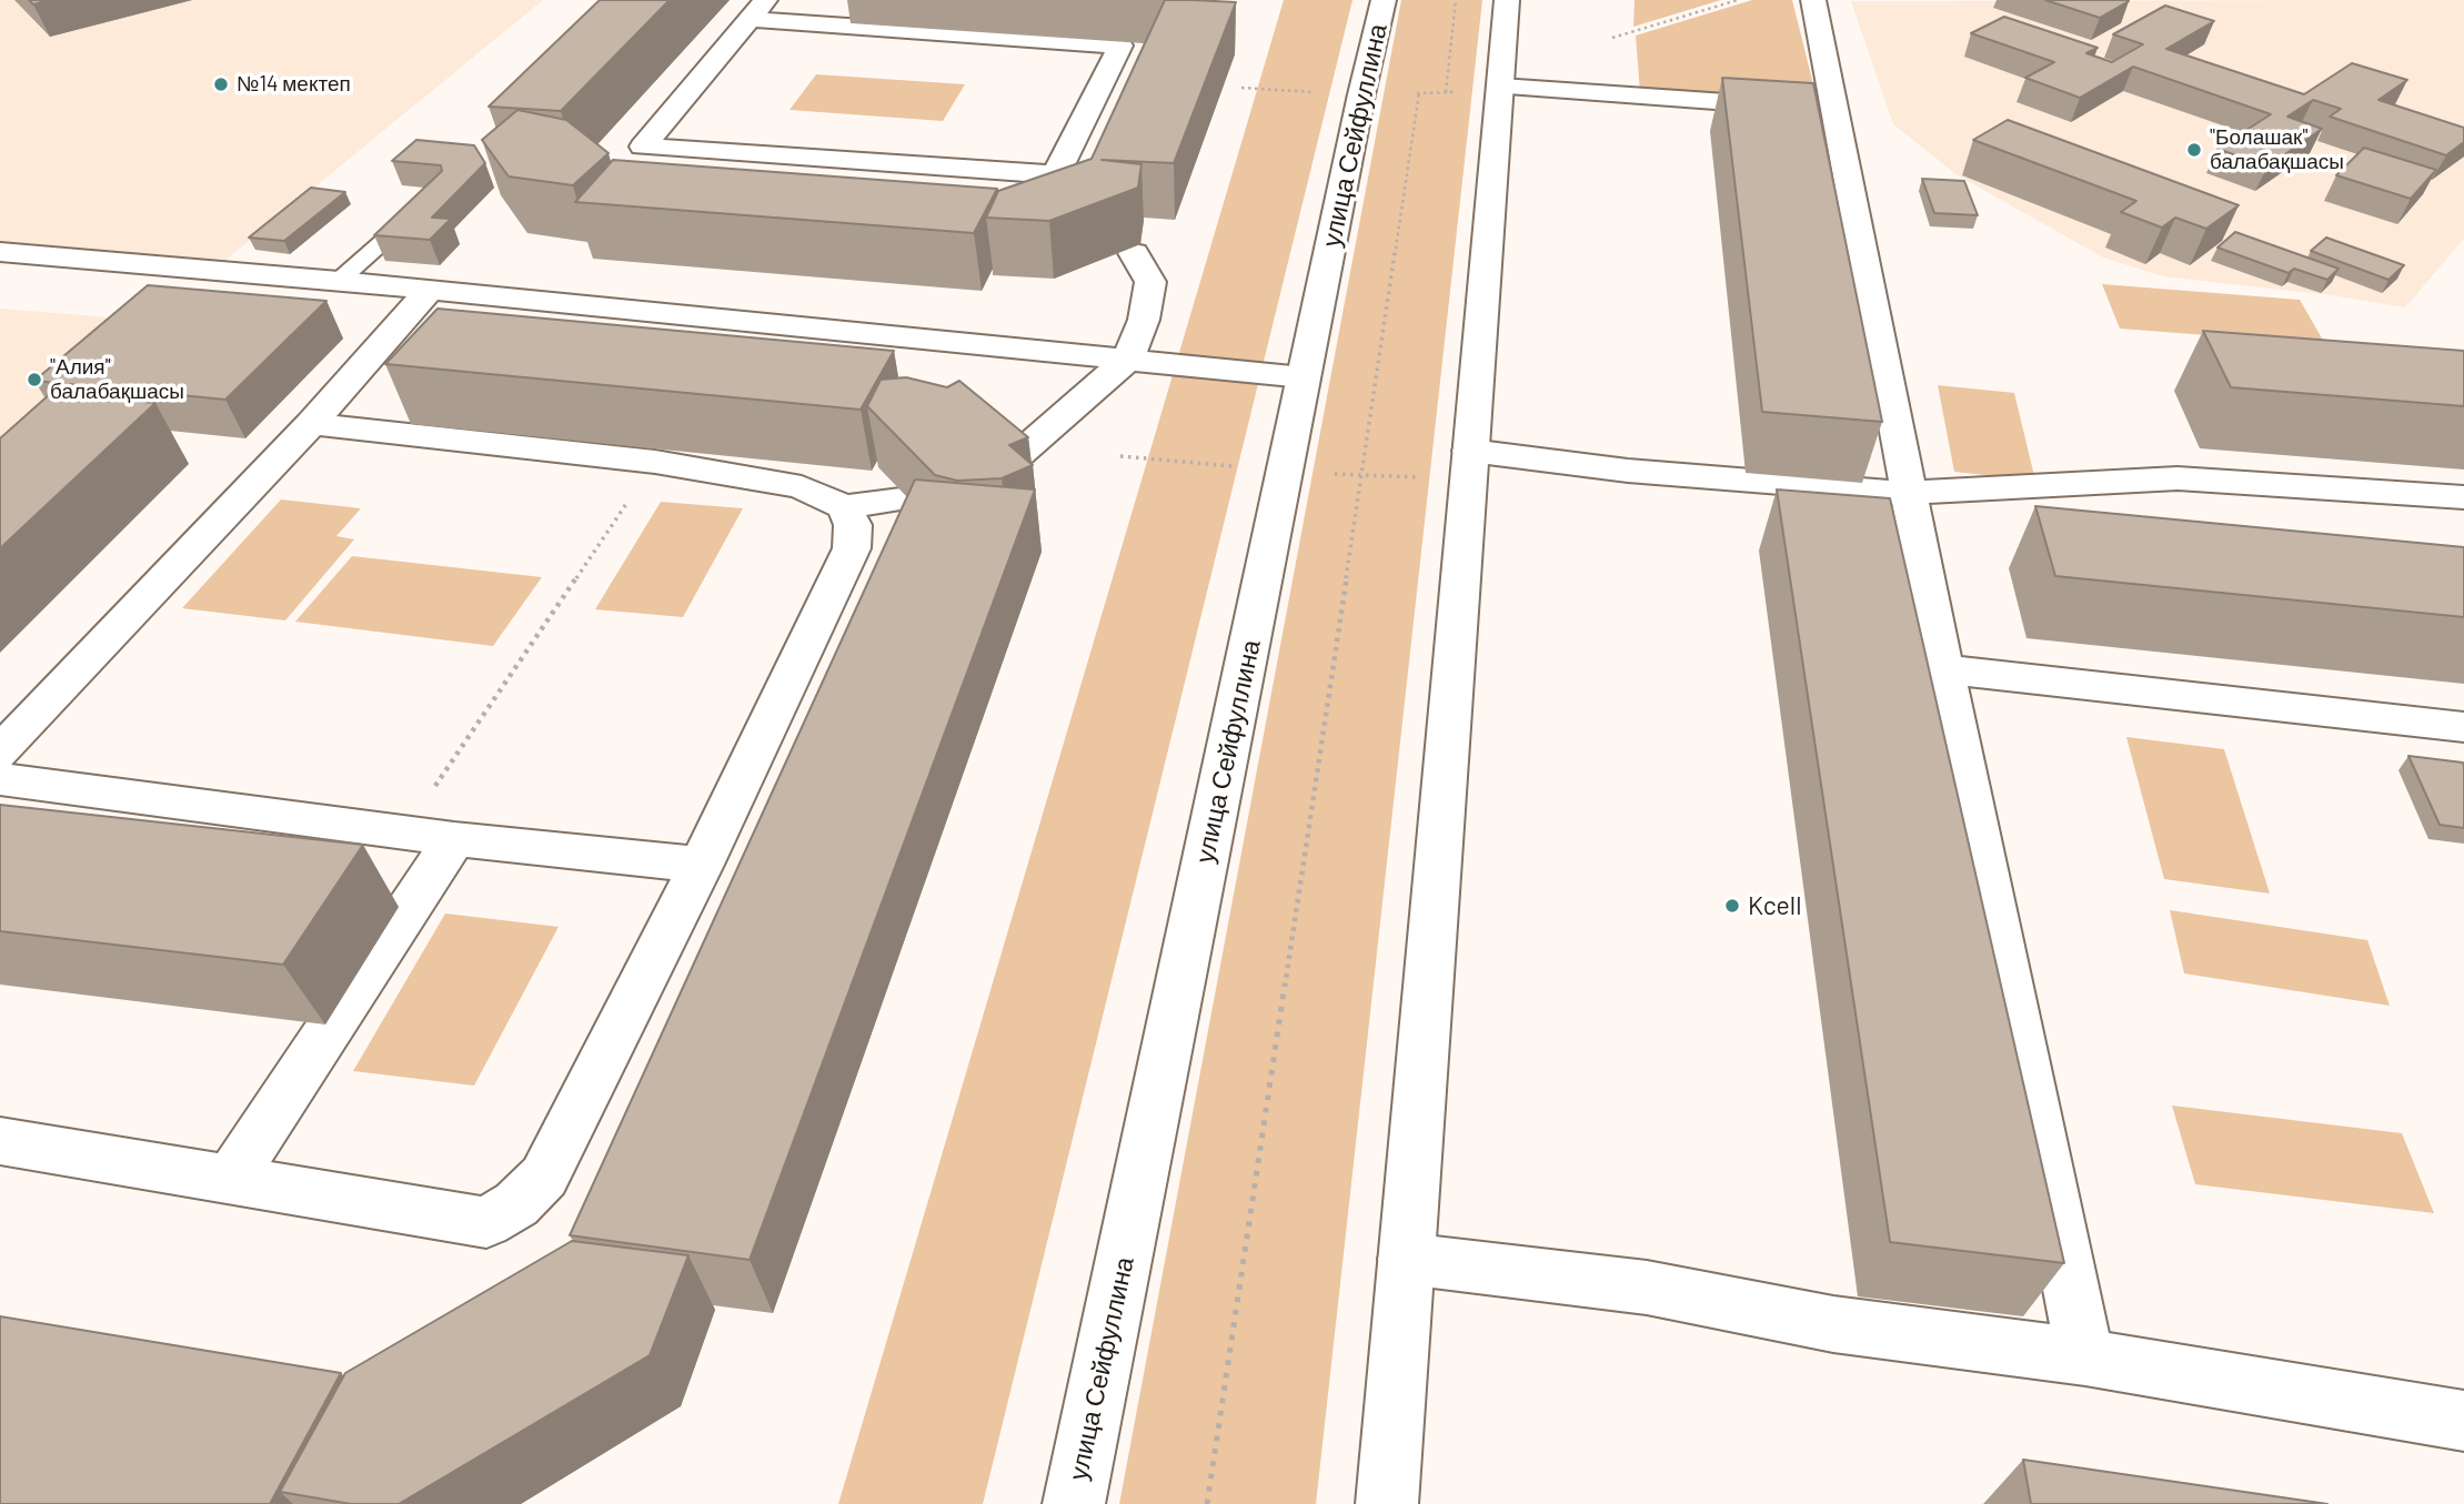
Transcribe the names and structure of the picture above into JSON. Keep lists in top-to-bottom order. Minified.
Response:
{"streets":{"street":["улица Сейфуллина"]},"places":["№14 мектеп","\"Болашак\" балабақшасы","\"Алия\" балабақшасы","Kcell"]}
